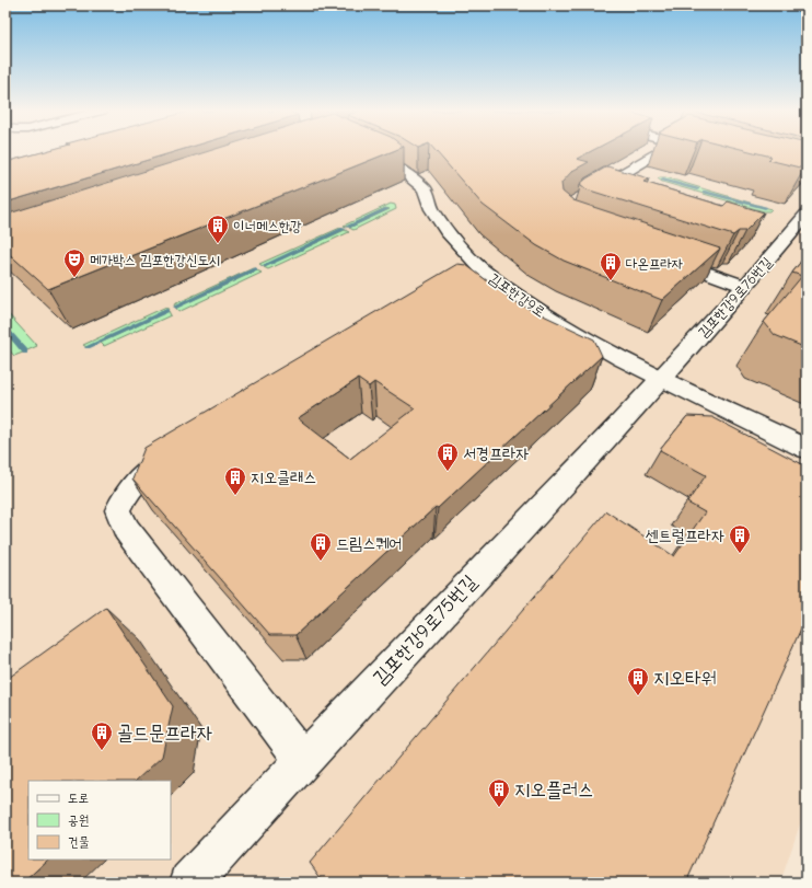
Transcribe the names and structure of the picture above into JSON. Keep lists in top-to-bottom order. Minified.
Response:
{"streets":{"street":["김포한강9로","김포한강9로76번길","김포한강9로75번길"]},"crossings":[["김포한강9로","김포한강9로76번길"],["김포한강9로","김포한강9로75번길"],["김포한강9로76번길","김포한강9로75번길"]],"places":{"building":["이너메스한강","다온프라자","서경프라자","지오클래스","센트럴프라자","드림스퀘어","지오타워","골드문프라자","지오플러스"],"theatre":["메가박스 김포한강신도시"]},"legend":["도로","공원","건물"]}
